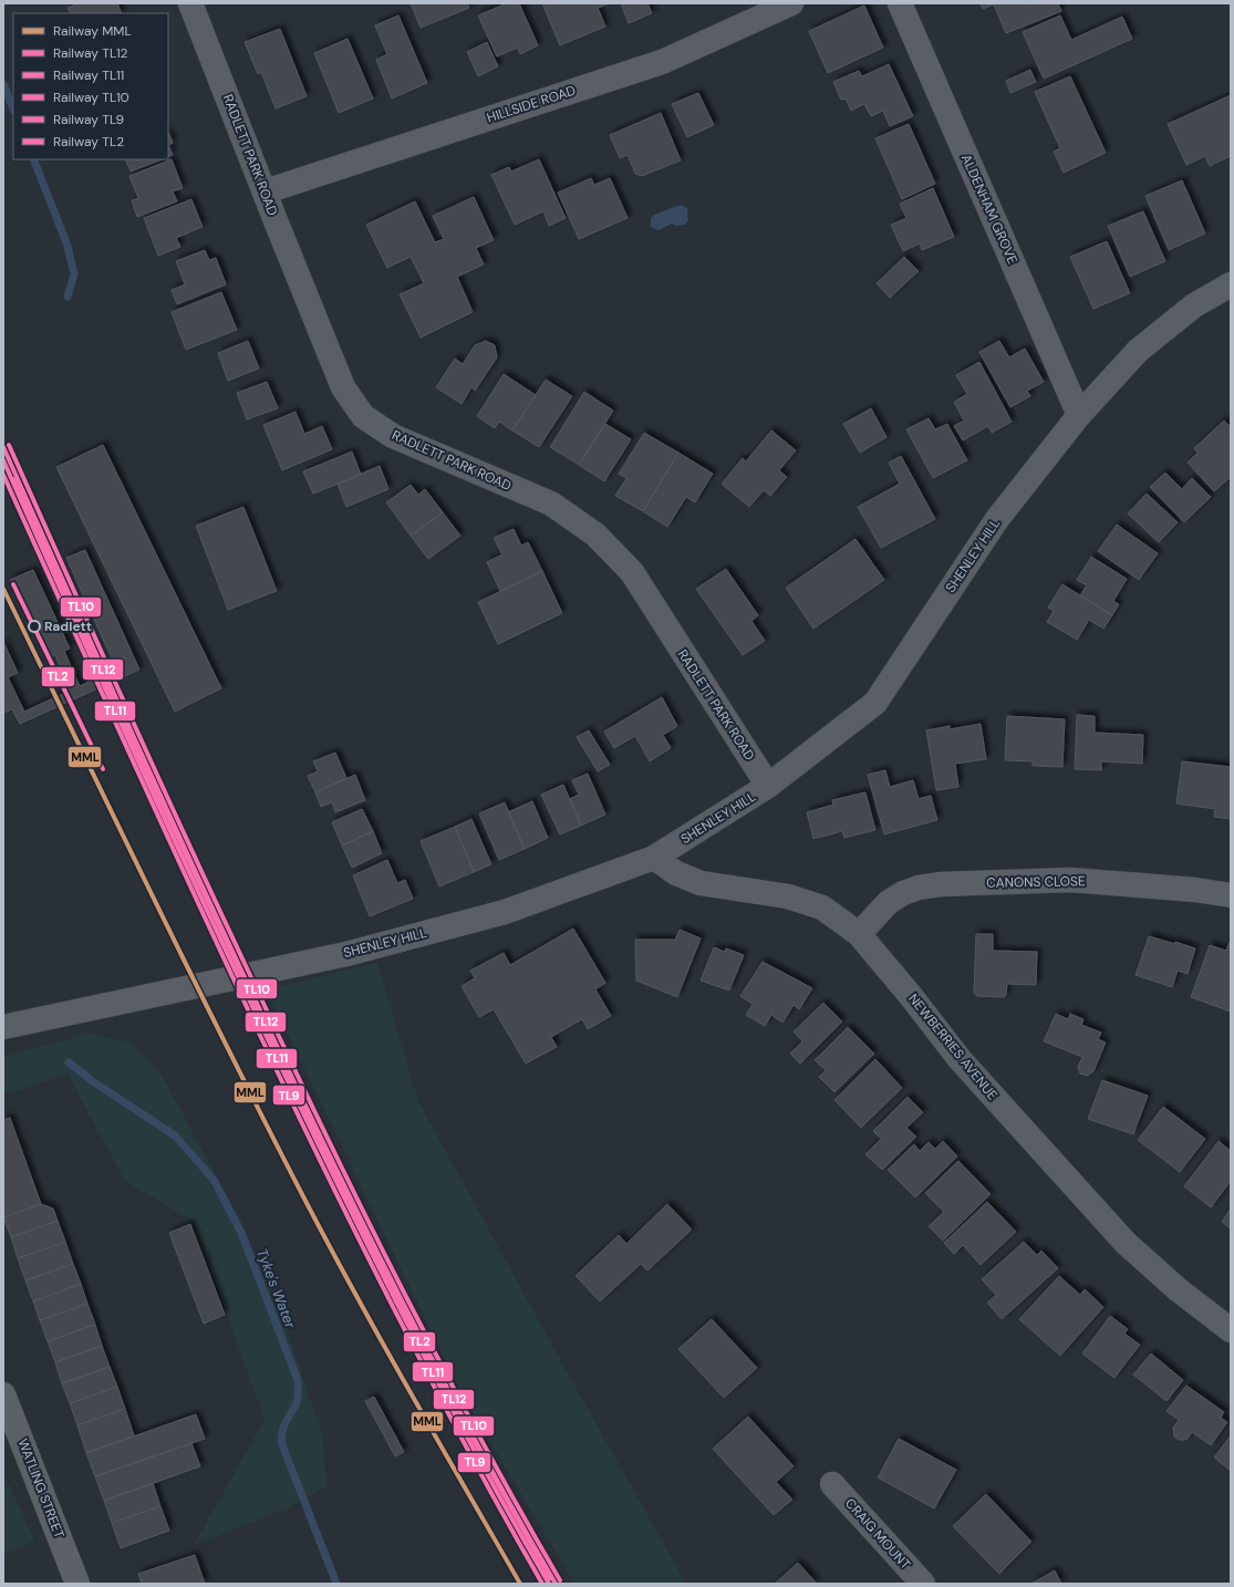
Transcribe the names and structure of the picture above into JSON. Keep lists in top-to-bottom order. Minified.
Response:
{"streets":{"main road":["WATLING STREET"],"street":["HILLSIDE ROAD","RADLETT PARK ROAD","ALDENHAM GROVE","SHENLEY HILL","CANONS CLOSE","NEWBERRIES AVENUE","CRAIG MOUNT"]},"crossings":[["HILLSIDE ROAD","RADLETT PARK ROAD"],["RADLETT PARK ROAD","SHENLEY HILL"],["ALDENHAM GROVE","SHENLEY HILL"],["SHENLEY HILL","NEWBERRIES AVENUE"],["CANONS CLOSE","NEWBERRIES AVENUE"]],"water":["Tyke's Water"],"places":["Radlett"],"lines":["rail line TL10","rail line TL12","rail line TL11","rail line TL9","rail line TL2","rail line MML"],"legend":["Railway MML","Railway TL12","Railway TL11","Railway TL10","Railway TL9","Railway TL2"]}
